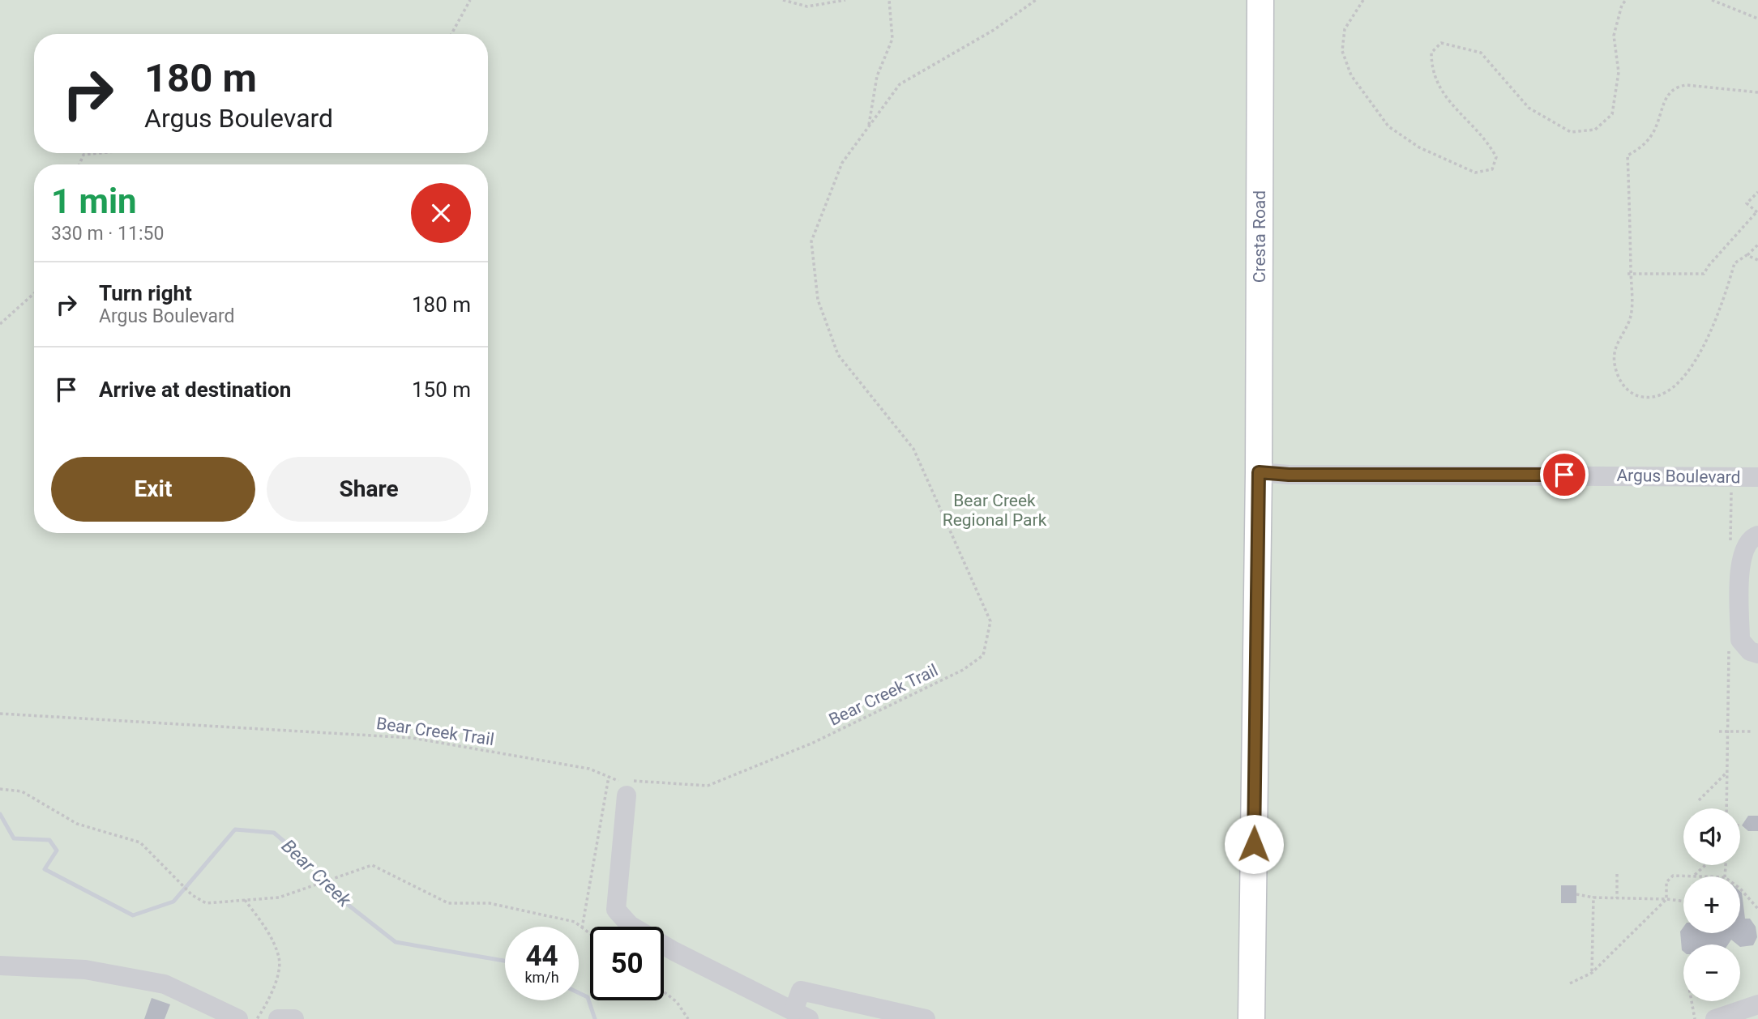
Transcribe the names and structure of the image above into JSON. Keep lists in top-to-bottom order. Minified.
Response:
{"streets":{"main road":["Cresta Road"],"street":["Argus Boulevard"],"path":["Bear Creek Trail"]},"crossings":[["Cresta Road","Argus Boulevard"]],"water":["Bear Creek"],"parks":["Bear Creek Regional Park"],"page":{"turn":["180 m","Argus Boulevard"],"heading":["1 min","330 m · 11:50"],"list":[{"name":"Turn right","note":"Argus Boulevard","value":"180 m"},{"name":"Arrive at destination","value":"150 m"}],"buttons":["Exit","Share"],"map_buttons":["+","−"],"speed":"44 km/h","limit":"50"}}
